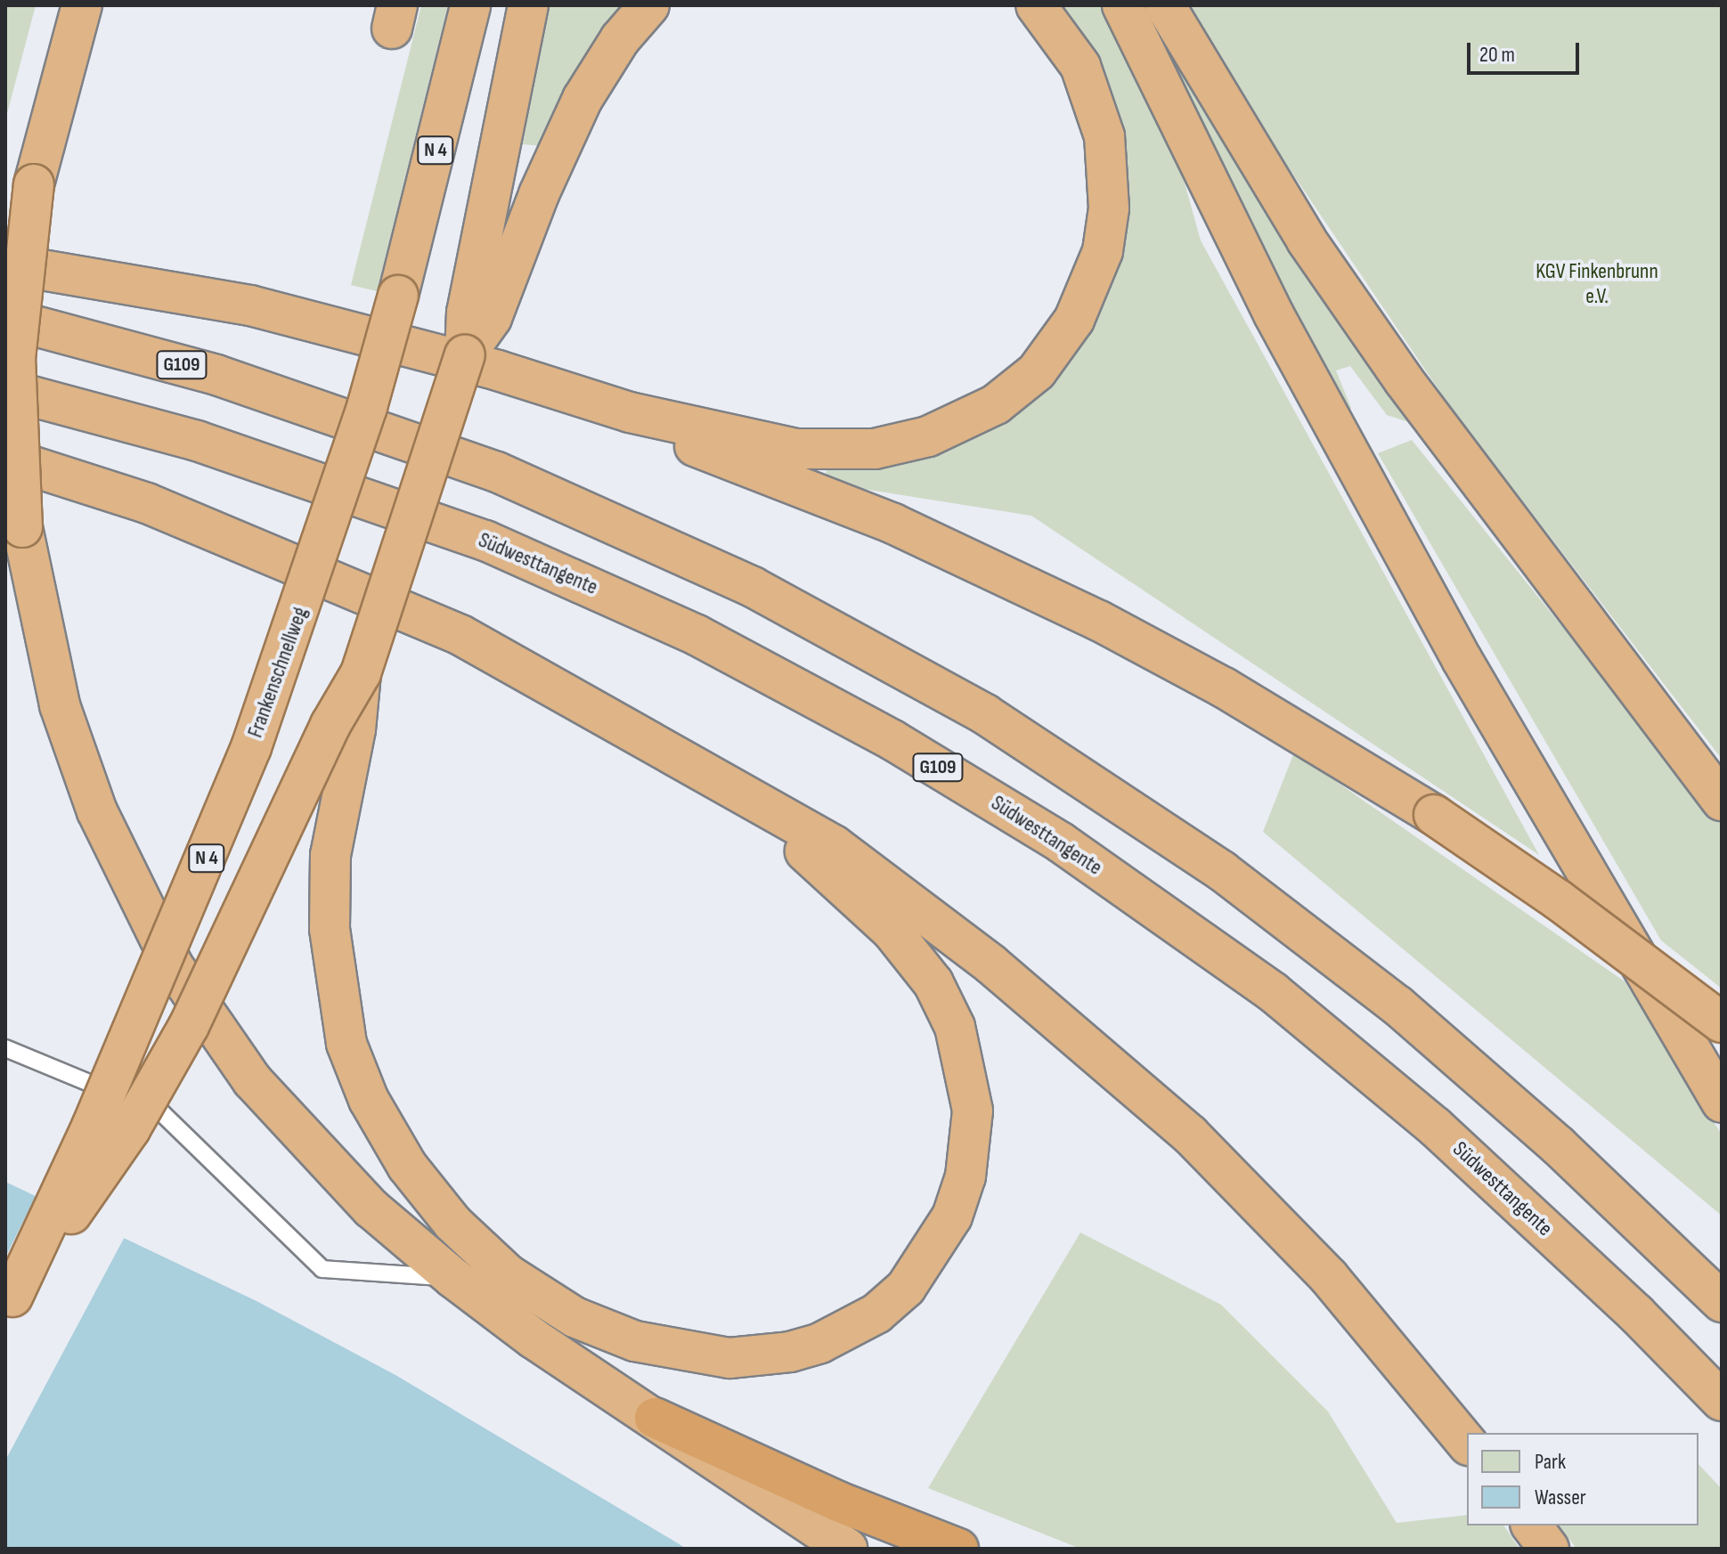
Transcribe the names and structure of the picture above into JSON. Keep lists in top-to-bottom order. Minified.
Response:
{"streets":{"highway":["N 4","G109","Südwesttangente","Frankenschnellweg"]},"parks":["KGV Finkenbrunn e.V."],"legend":["Park","Wasser"],"scale_bar":"20 m"}
